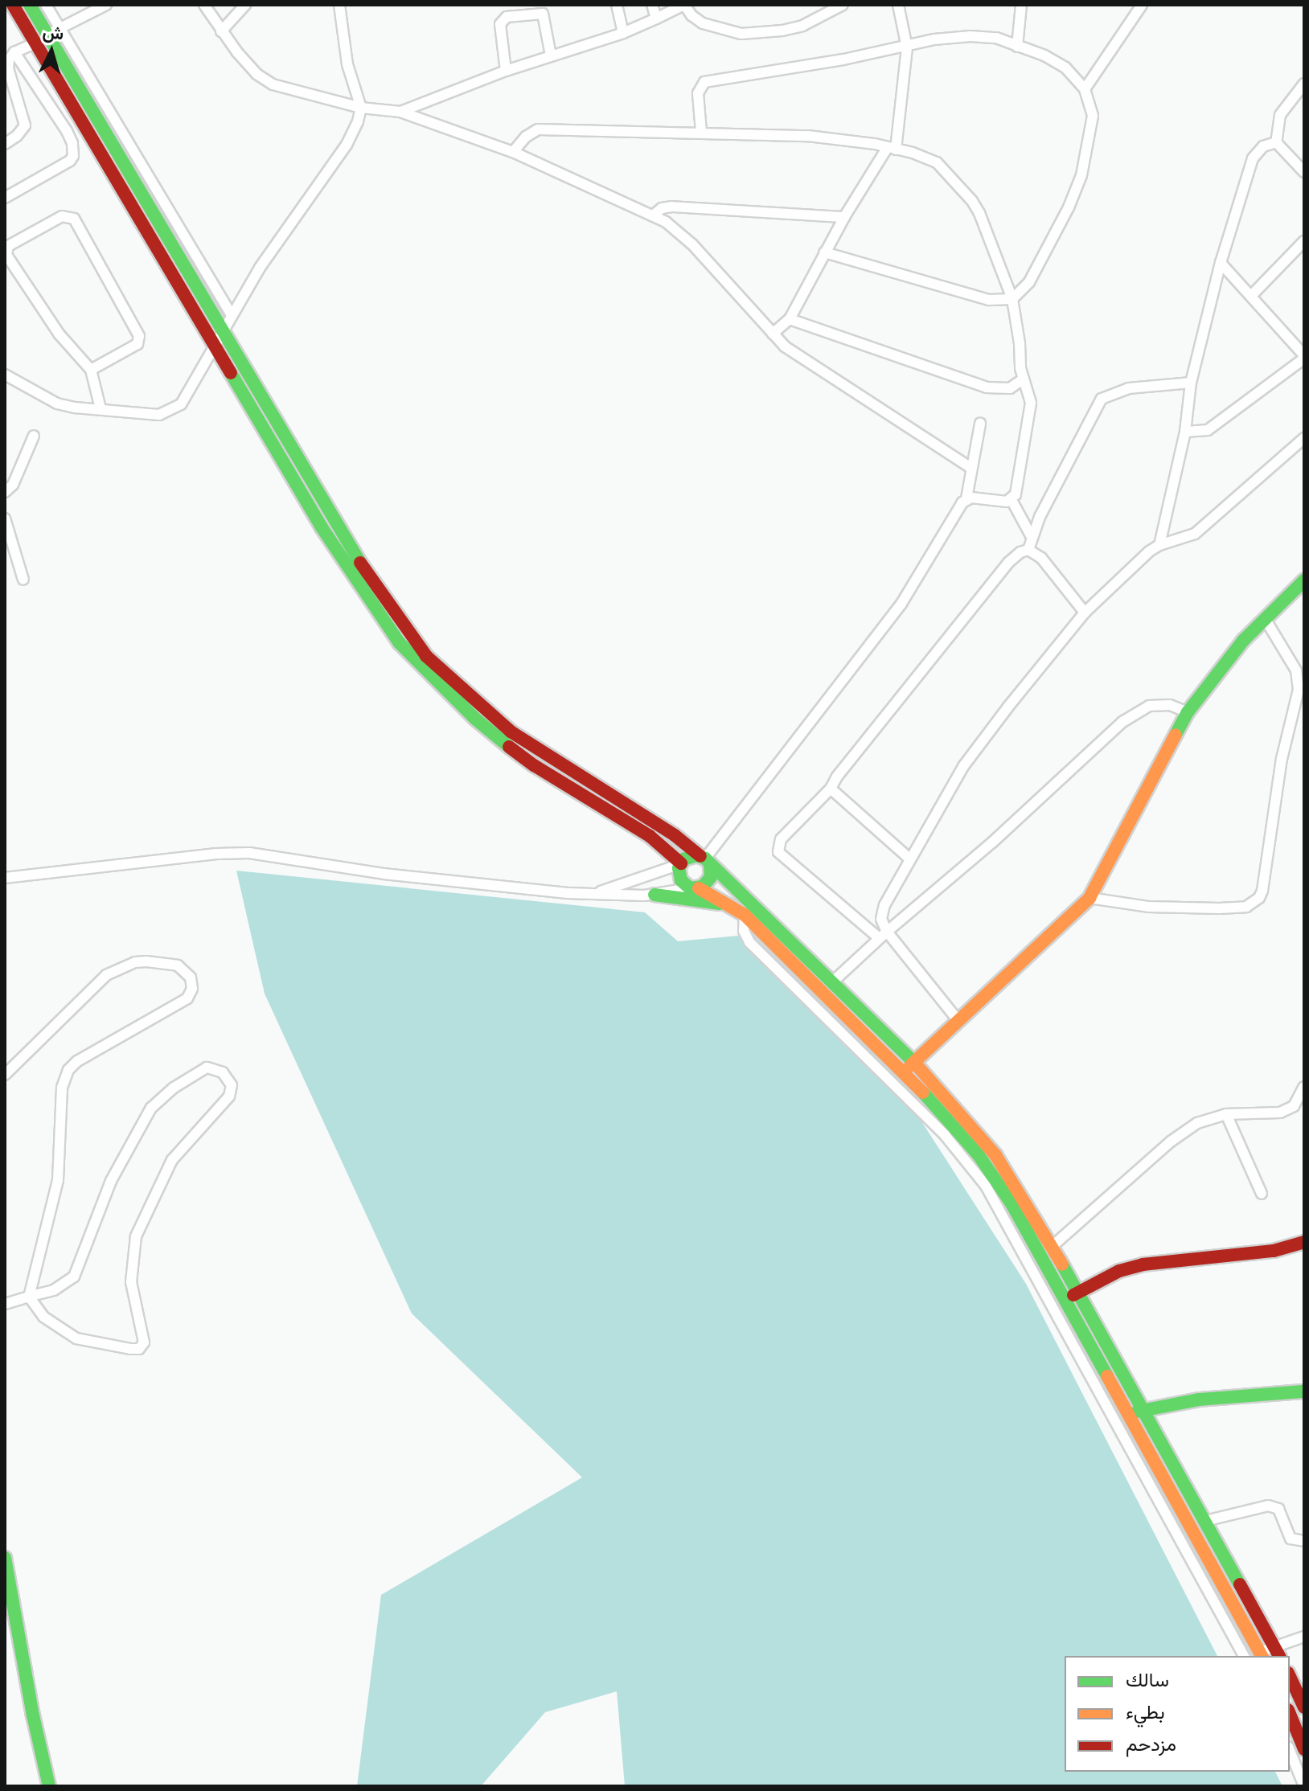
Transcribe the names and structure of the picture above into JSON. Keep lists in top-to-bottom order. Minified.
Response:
{"legend":["سالك","بطيء","مزدحم"],"north":"top"}
